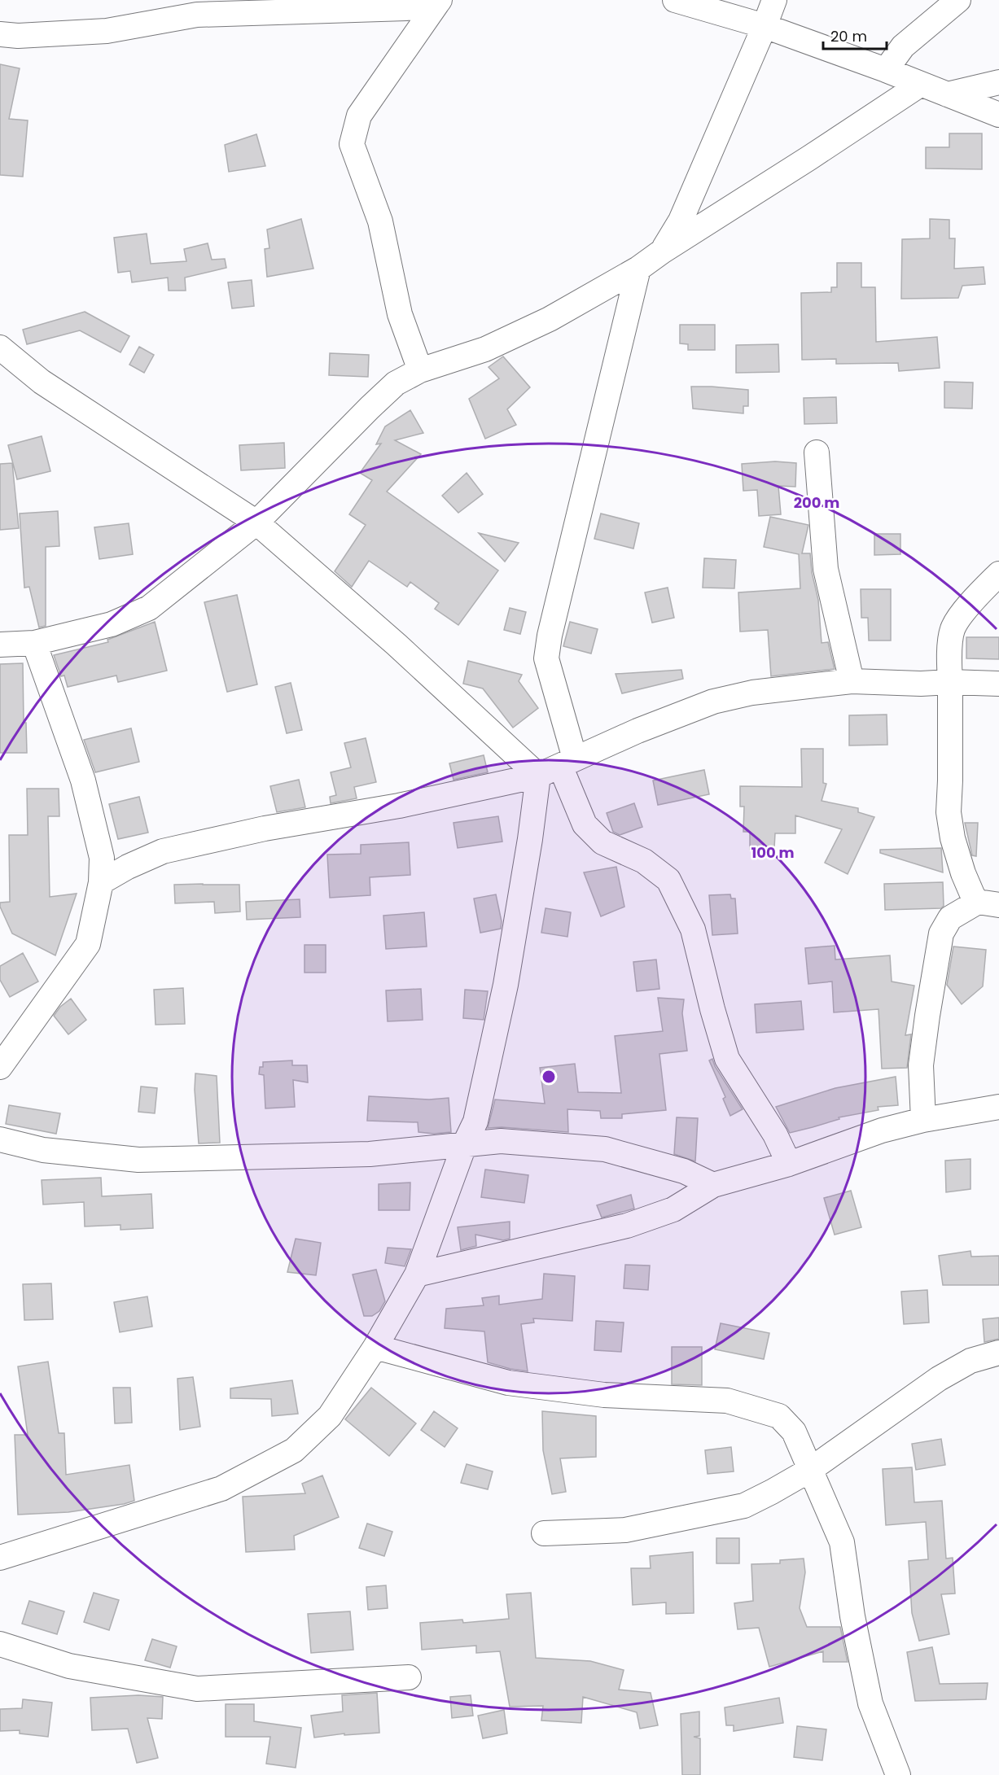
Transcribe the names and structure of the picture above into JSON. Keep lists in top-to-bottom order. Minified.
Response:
{"scale_bar":"20 m","rings":["200 m","100 m"]}
